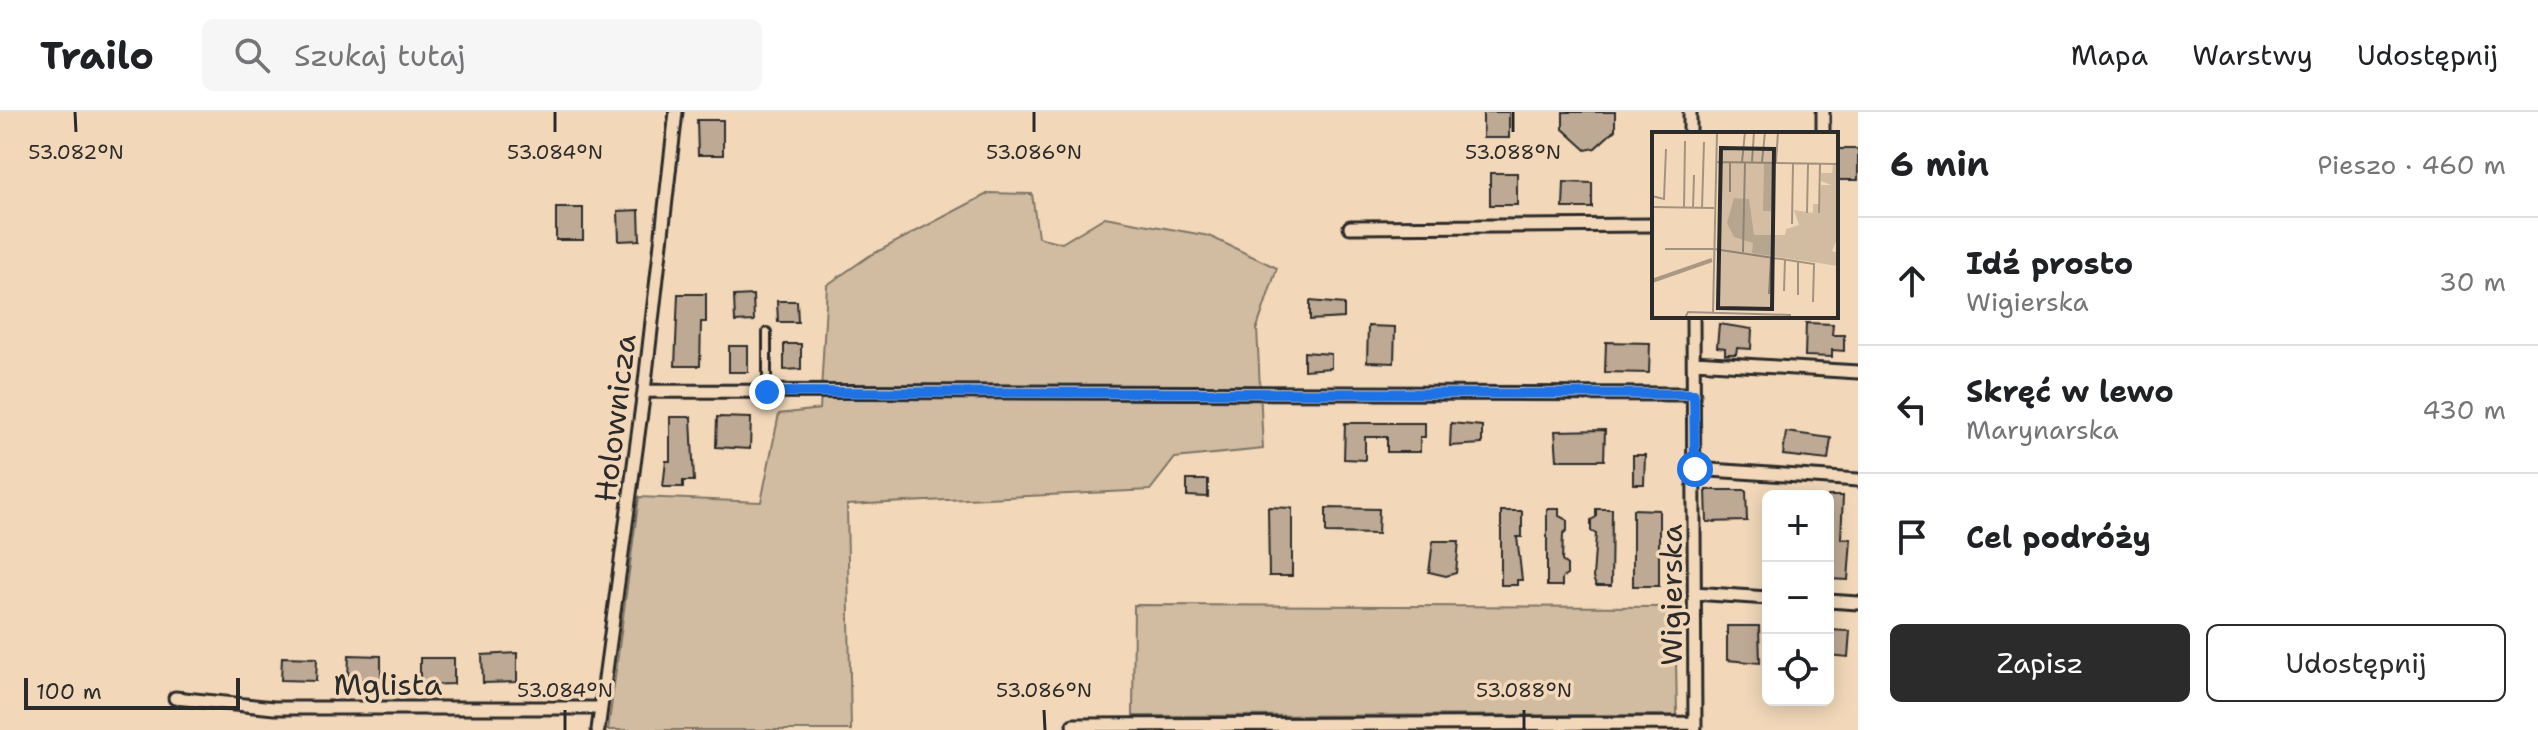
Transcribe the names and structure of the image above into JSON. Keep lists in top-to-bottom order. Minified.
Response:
{"streets":{"street":["Holownicza","Wigierska","Mglista"]},"crossings":[["Holownicza","Mglista"]],"scale_bar":"100 m","page":{"header":"Trailo","search":"Szukaj tutaj","nav":["Mapa","Warstwy","Udostępnij"],"heading":["6 min","Pieszo · 460 m"],"list":[["Idź prosto","Wigierska","30 m"],["Skręć w lewo","Marynarska","430 m"],"Cel podróży"],"map_buttons":["+","−"],"buttons":["Zapisz","Udostępnij"],"scale":"100 m"},"coordinates":["53.082°N","53.084°N","53.086°N","53.088°N"]}
